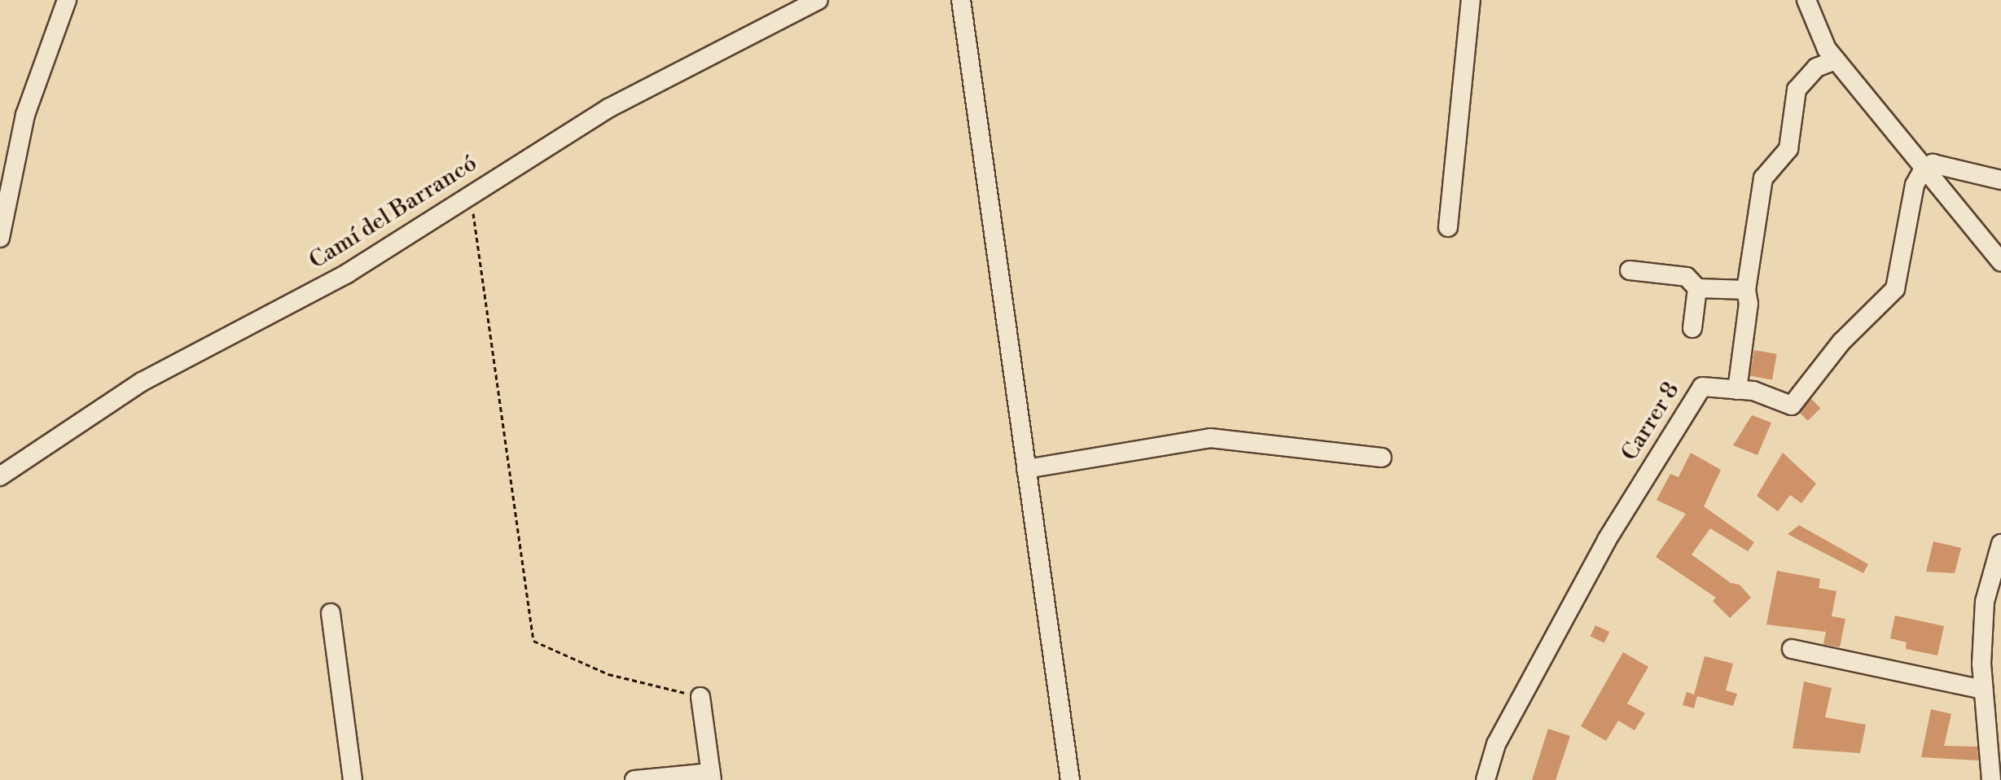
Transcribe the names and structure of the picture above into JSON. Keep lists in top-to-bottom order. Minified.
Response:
{"streets":{"street":["Camí del Barrancó","Carrer 8"]}}
